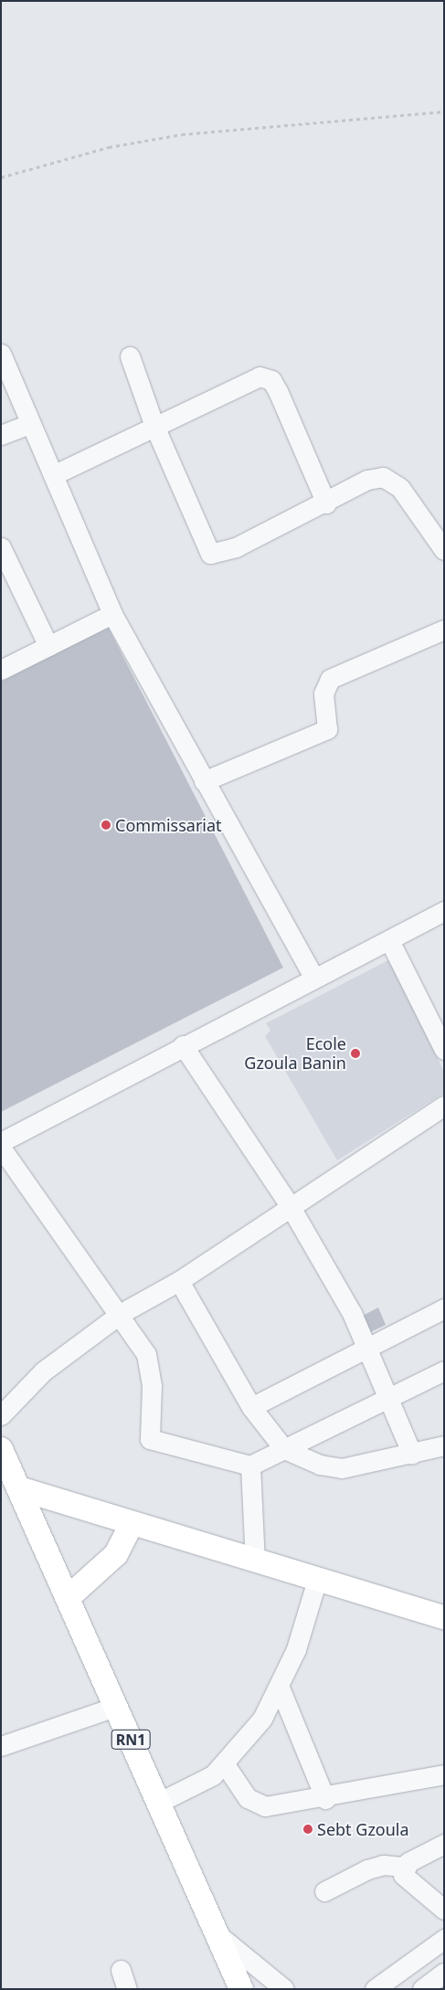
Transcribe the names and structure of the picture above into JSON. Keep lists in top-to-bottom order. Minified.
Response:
{"streets":{"main road":["RN1"]},"places":["Commissariat","Ecole Gzoula Banin","Sebt Gzoula"]}
